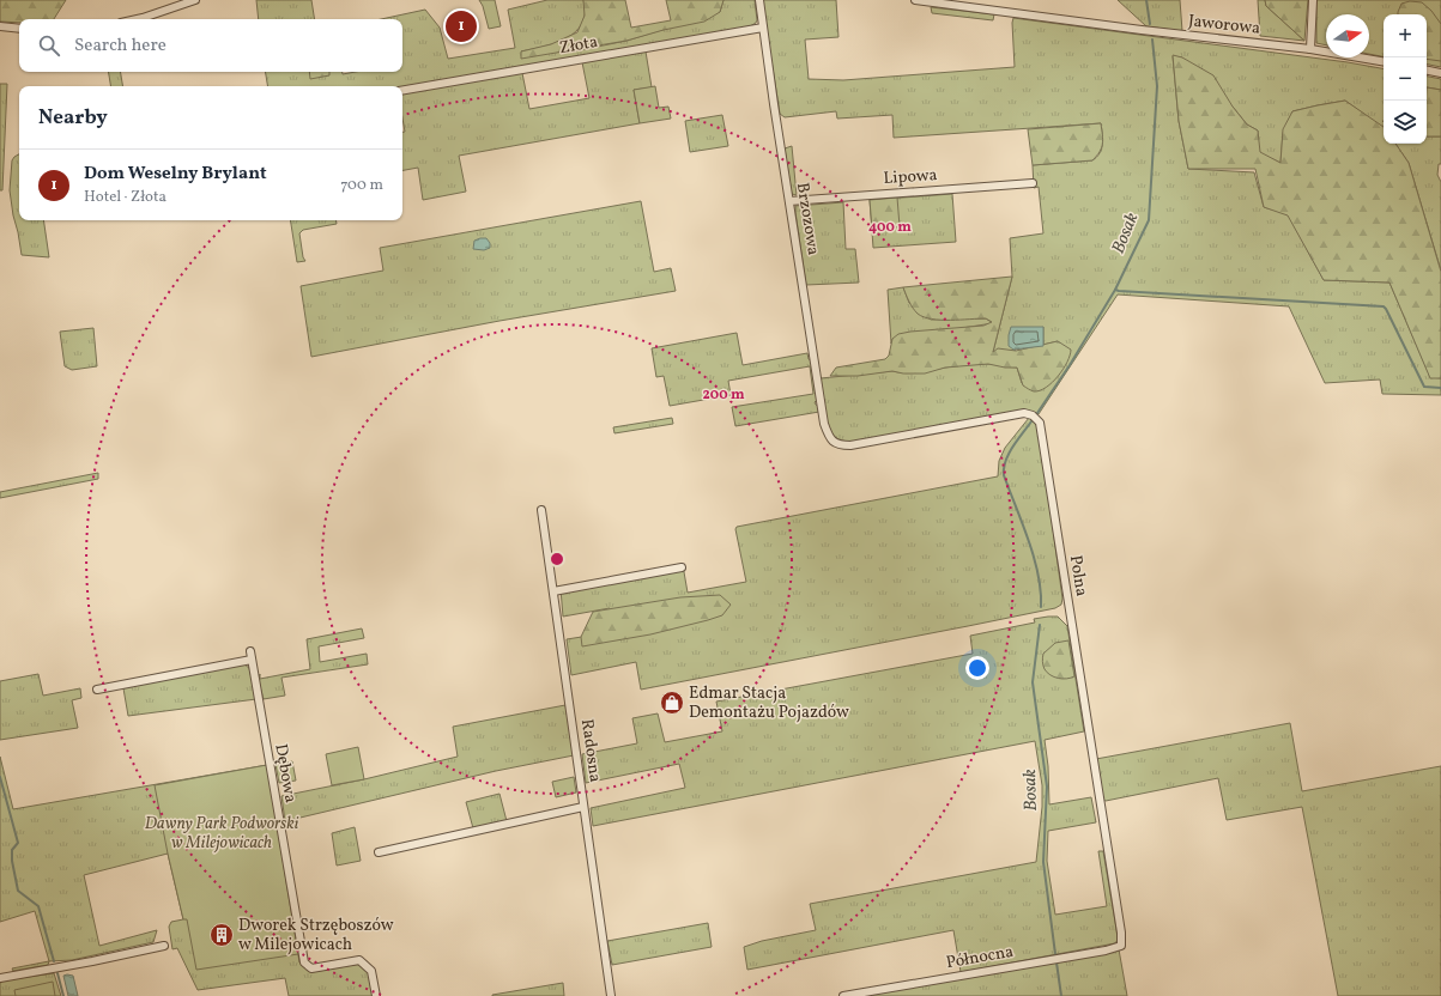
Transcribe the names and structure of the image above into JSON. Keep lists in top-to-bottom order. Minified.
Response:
{"streets":{"street":["Jaworowa","Złota","Lipowa","Brzozowa","Polna","Radosna","Dębowa","Północna"]},"crossings":[["Złota","Brzozowa"],["Lipowa","Brzozowa"],["Brzozowa","Polna"],["Polna","Północna"]],"water":["Bosak"],"parks":["Dawny Park Podworski w Milejowicach"],"places":{"shop":["Edmar Stacja Demontażu Pojazdów"],"building":["Dworek Strzęboszów w Milejowicach"]},"north":"right","page":{"pins":"1","map_buttons":["+","−"],"search":"Search here","heading":"Nearby","list":[{"mark":"1","name":"Dom Weselny Brylant","note":"Hotel · Złota","value":"700 m"}]},"rings":["400 m","200 m"]}
